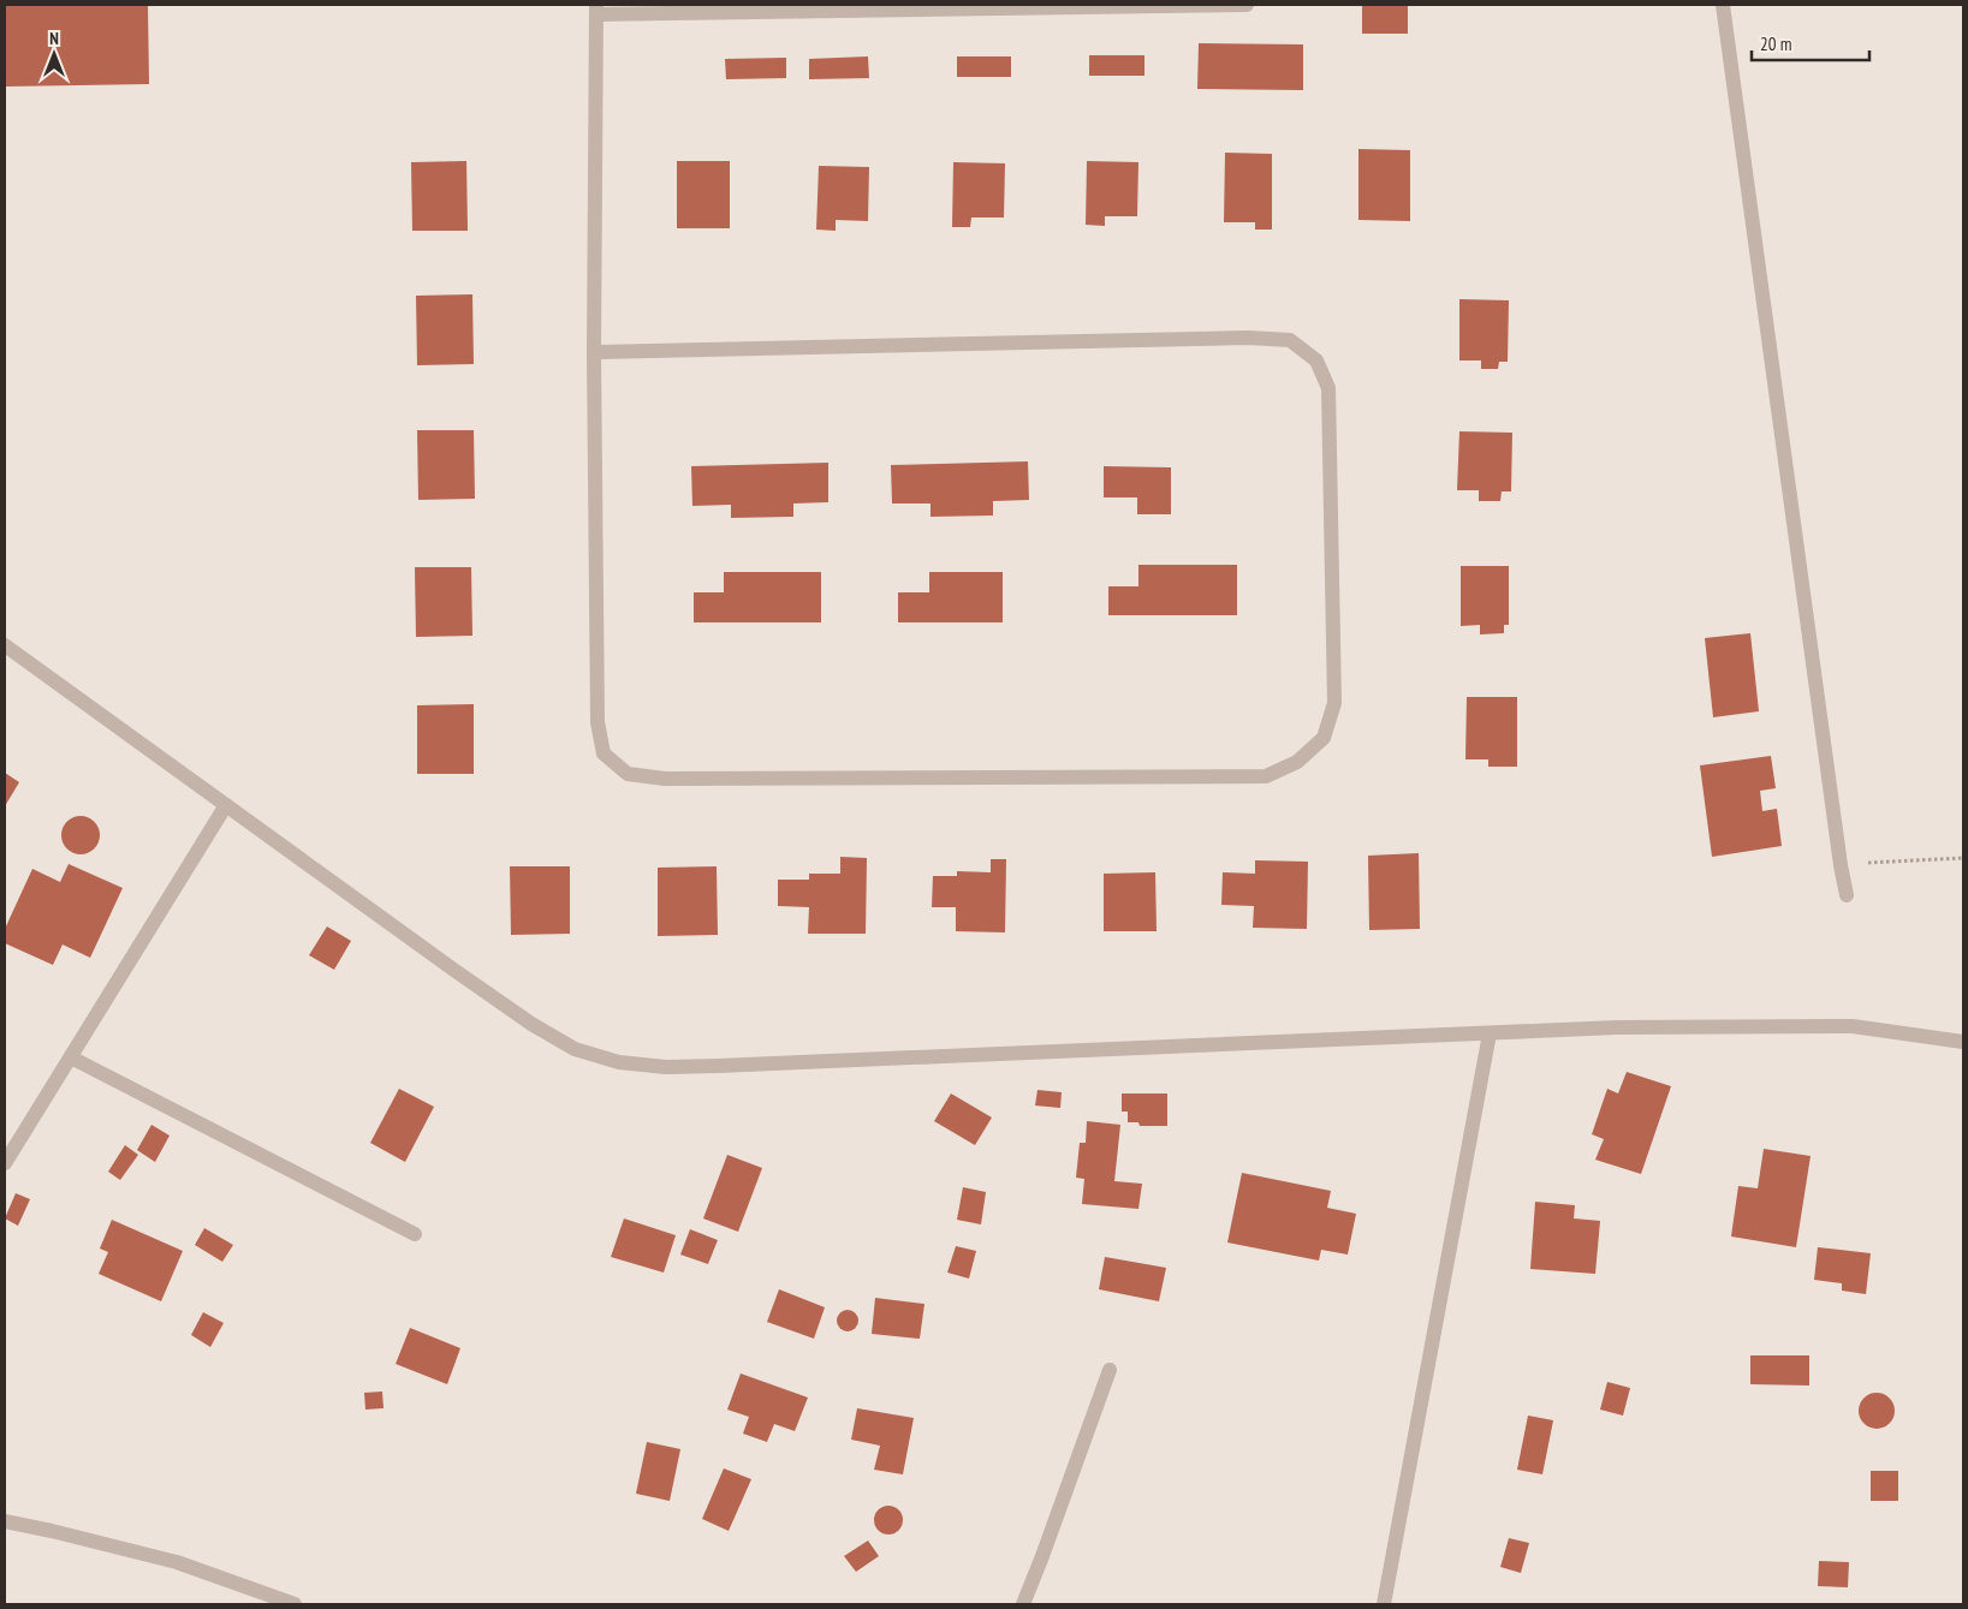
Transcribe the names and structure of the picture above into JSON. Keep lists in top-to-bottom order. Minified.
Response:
{"scale_bar":"20 m","north":"top"}
